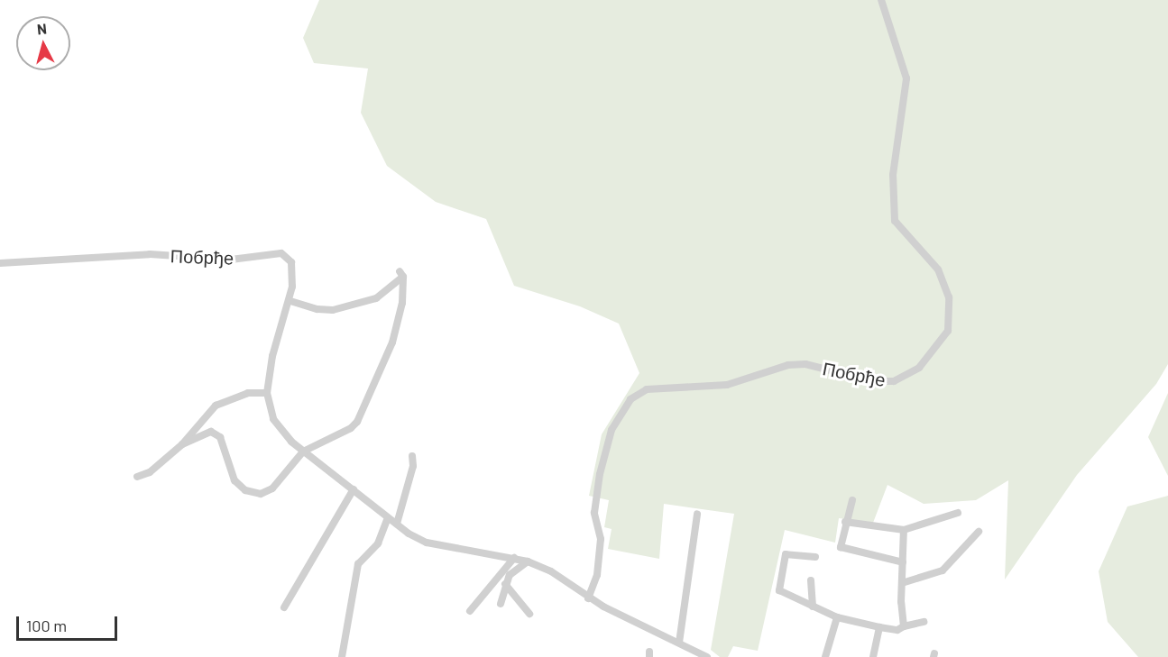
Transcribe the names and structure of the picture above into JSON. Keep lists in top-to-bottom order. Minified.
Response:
{"streets":{"street":["Побрђе"]},"scale_bar":"100 m","north":"top"}
